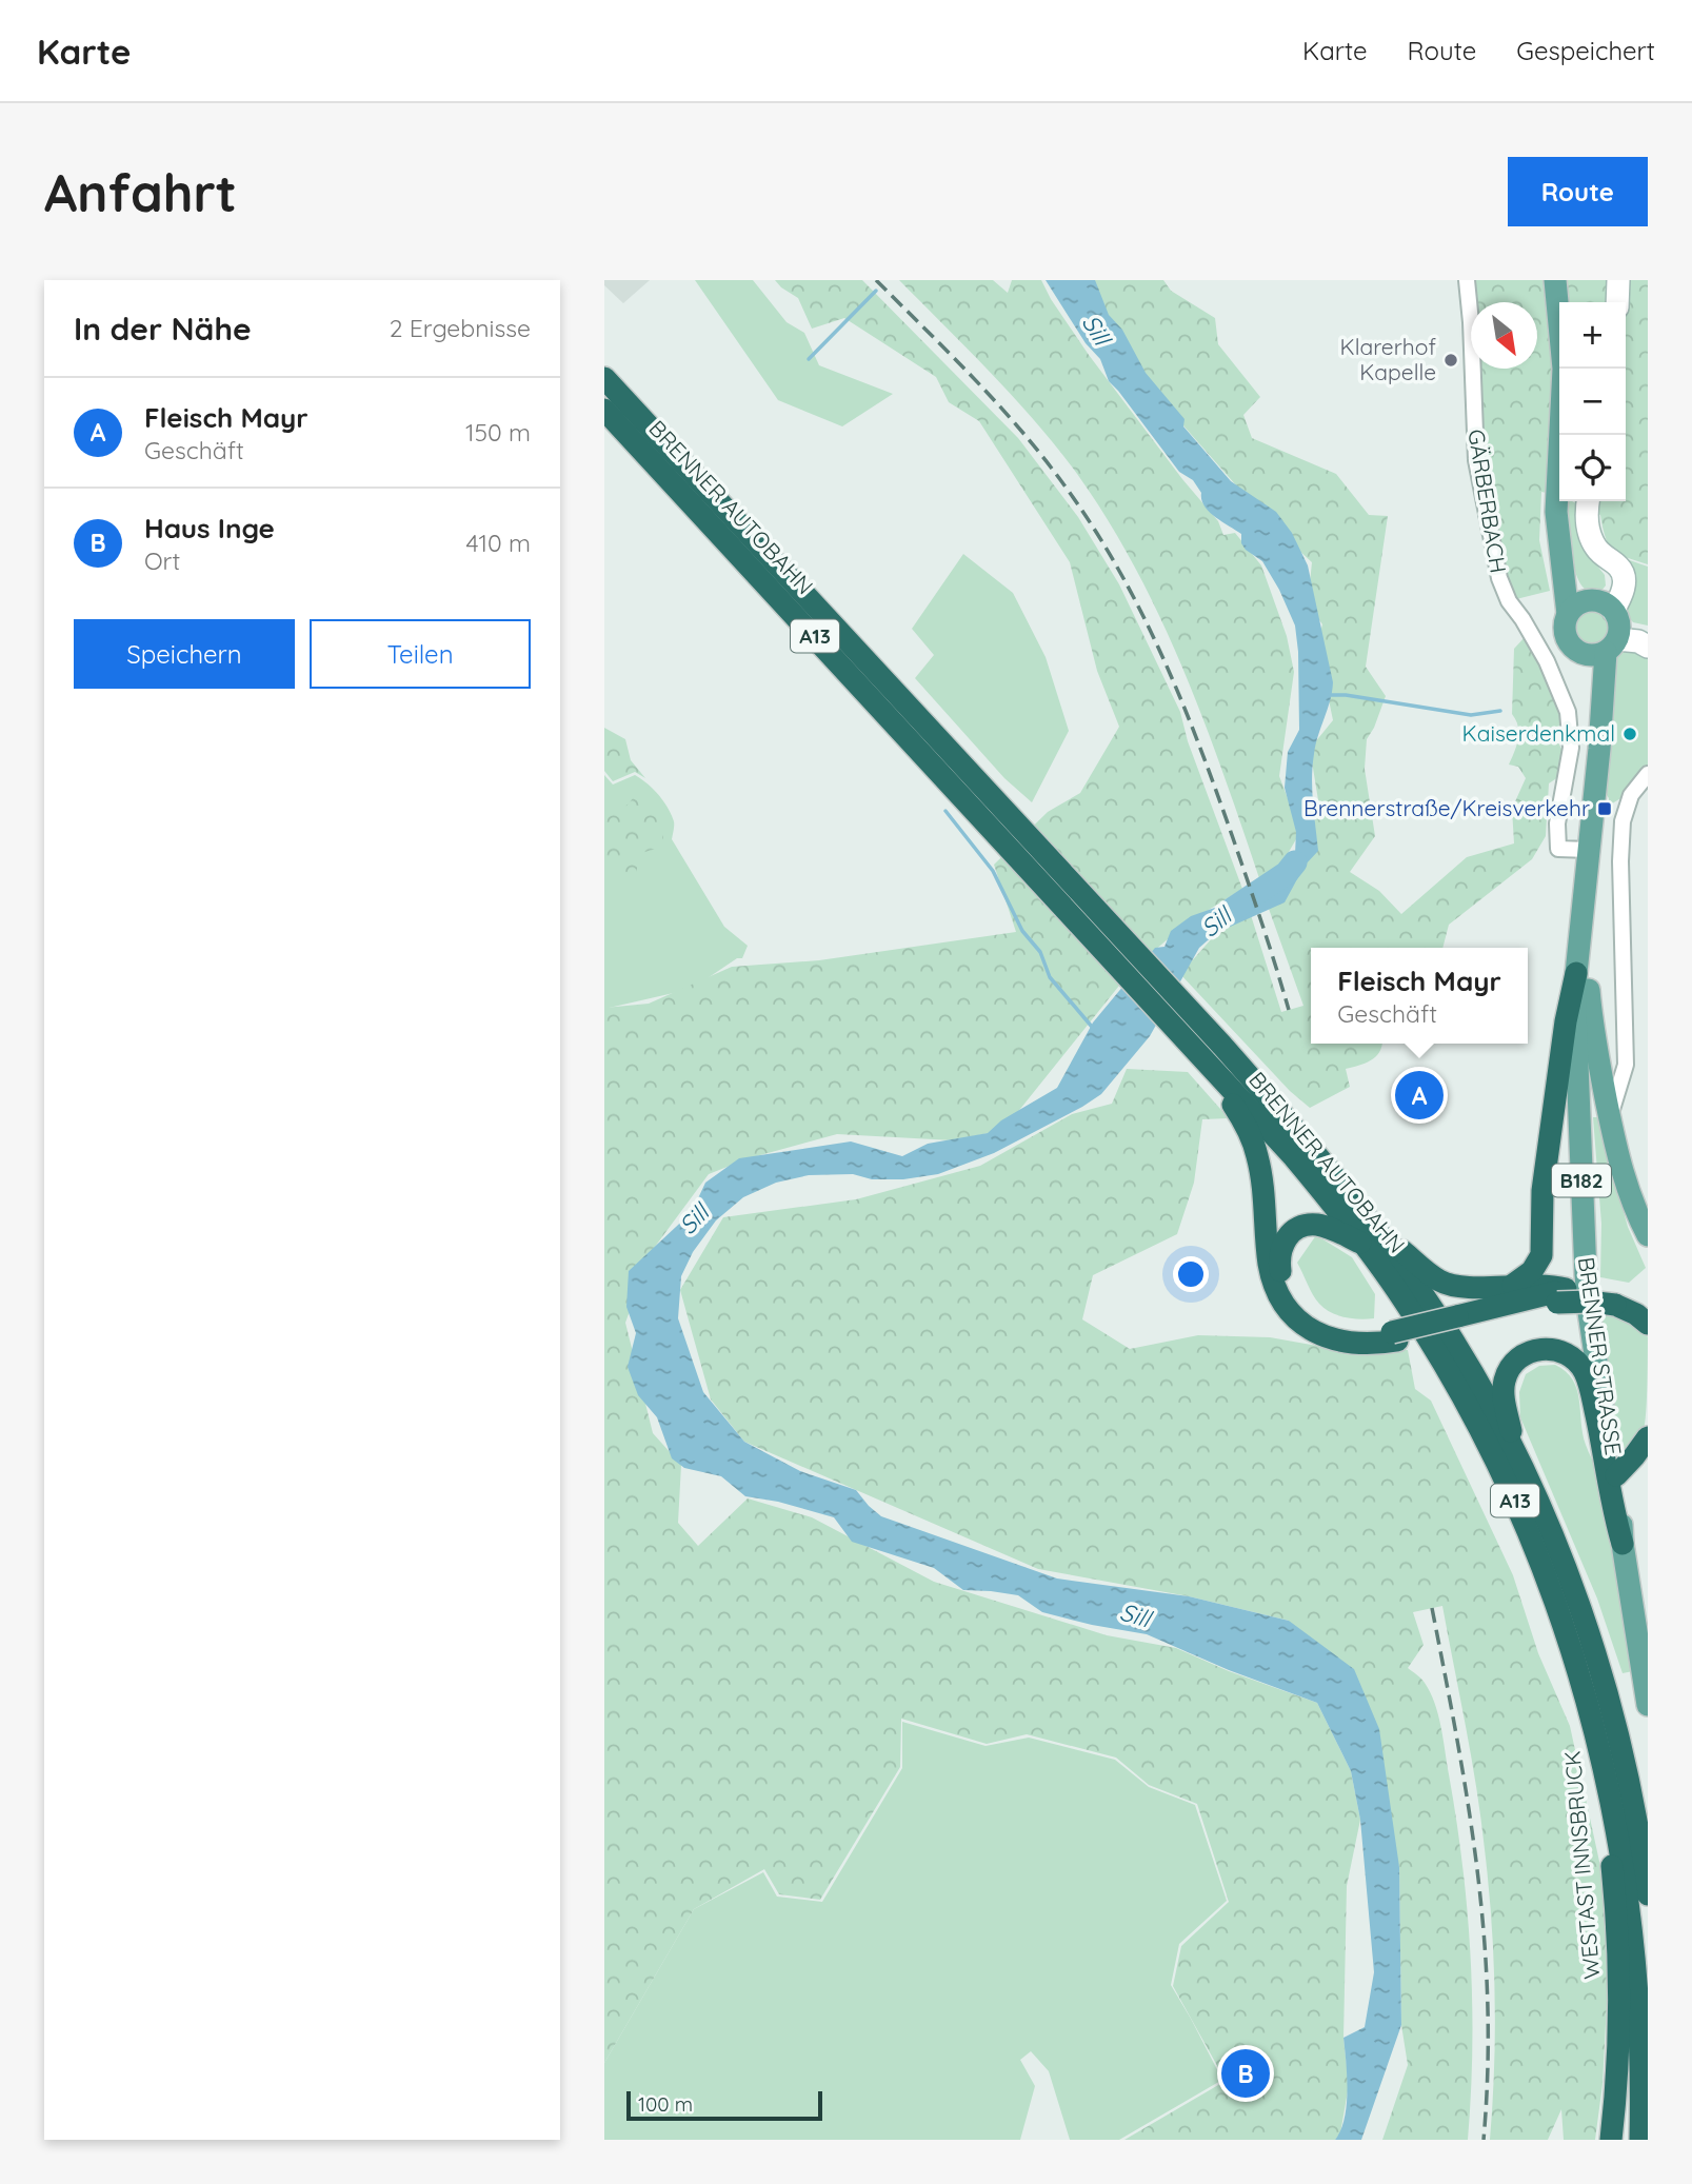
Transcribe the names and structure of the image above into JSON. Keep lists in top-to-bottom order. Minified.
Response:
{"streets":{"highway":["BRENNER AUTOBAHN","A13","WESTAST INNSBRUCK"],"main road":["B182","BRENNER STRASSE"],"street":["GÄRBERBACH"]},"crossings":[["GÄRBERBACH","BRENNER STRASSE"],["BRENNER AUTOBAHN","WESTAST INNSBRUCK"]],"water":["Sill"],"places":{"other":["Klarerhof Kapelle","Kaiserdenkmal"],"transit":["Brennerstraße/Kreisverkehr"]},"scale_bar":"100 m","north":"bottom right","page":{"header":"Karte","nav":["Karte","Route","Gespeichert"],"buttons":["Route",["Speichern","Teilen"]],"title":"Anfahrt","heading":["In der Nähe","2 Ergebnisse"],"map_buttons":["+","−"],"list":[{"mark":"A","name":"Fleisch Mayr","note":"Geschäft","value":"150 m"},{"mark":"B","name":"Haus Inge","note":"Ort","value":"410 m"}],"popup":["Fleisch Mayr","Geschäft"],"pins":["A","B"],"scale":"100 m"}}
